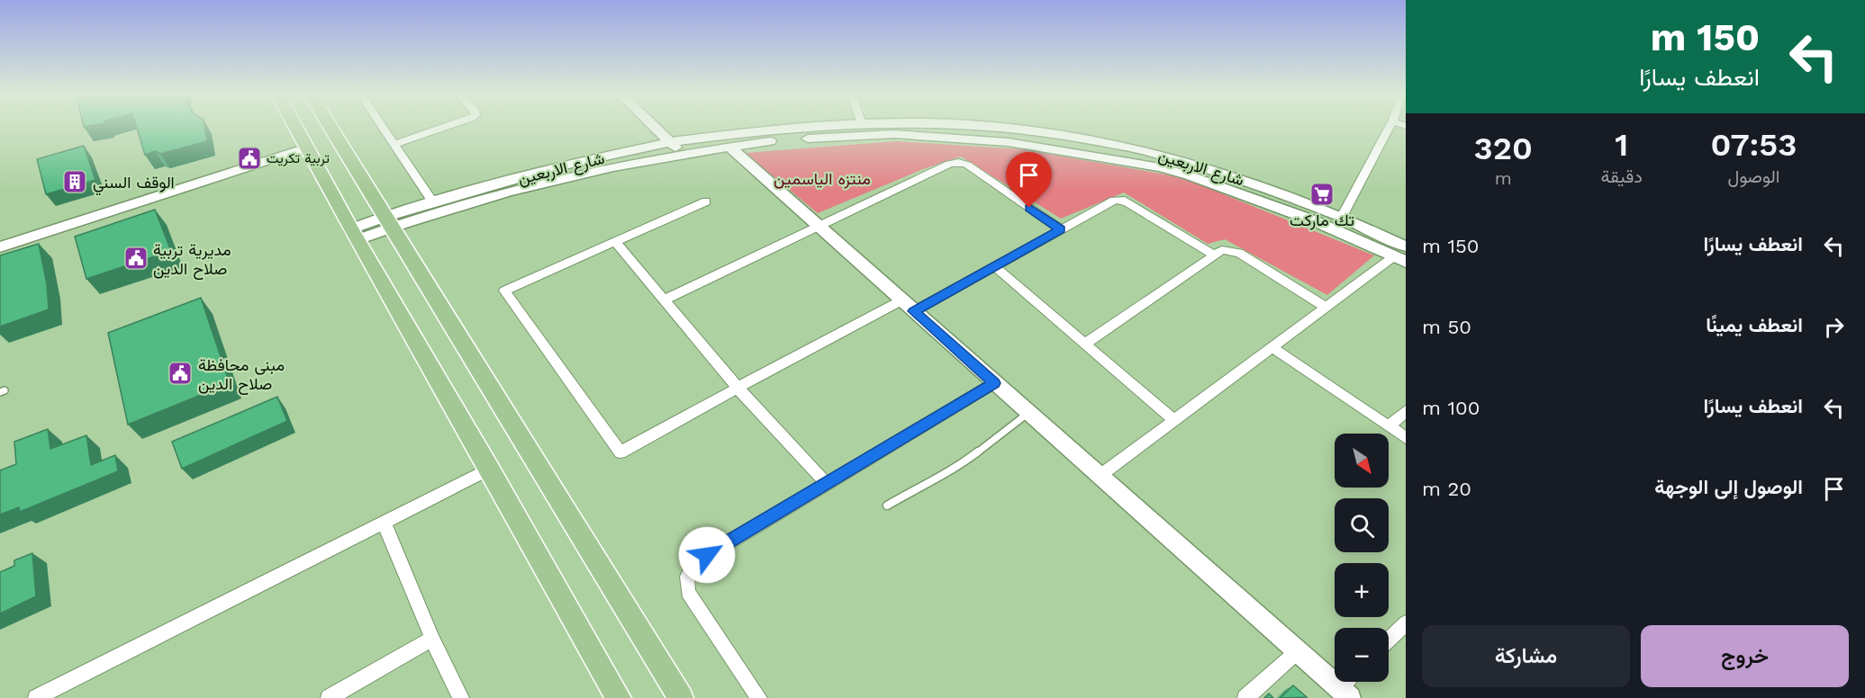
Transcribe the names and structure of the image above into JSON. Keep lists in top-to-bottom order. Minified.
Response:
{"streets":{"main road":["شارع الاربعين"]},"parks":["منتزه الياسمين"],"places":{"public building":["تربية تكريت","مديرية تربية صلاح الدين","مبنى محافظة صلاح الدين"],"building":["الوقف السني"],"supermarket":["تك ماركت"]},"north":"bottom right","page":{"turn":["150 m","انعطف يسارًا"],"eta":["07:53","الوصول","1","دقيقة","320","m"],"list":[{"name":"انعطف يسارًا","value":"150 m"},{"name":"انعطف يمينًا","value":"50 m"},{"name":"انعطف يسارًا","value":"100 m"},{"name":"الوصول إلى الوجهة","value":"20 m"}],"map_buttons":["+","−"],"buttons":["خروج","مشاركة"]}}
